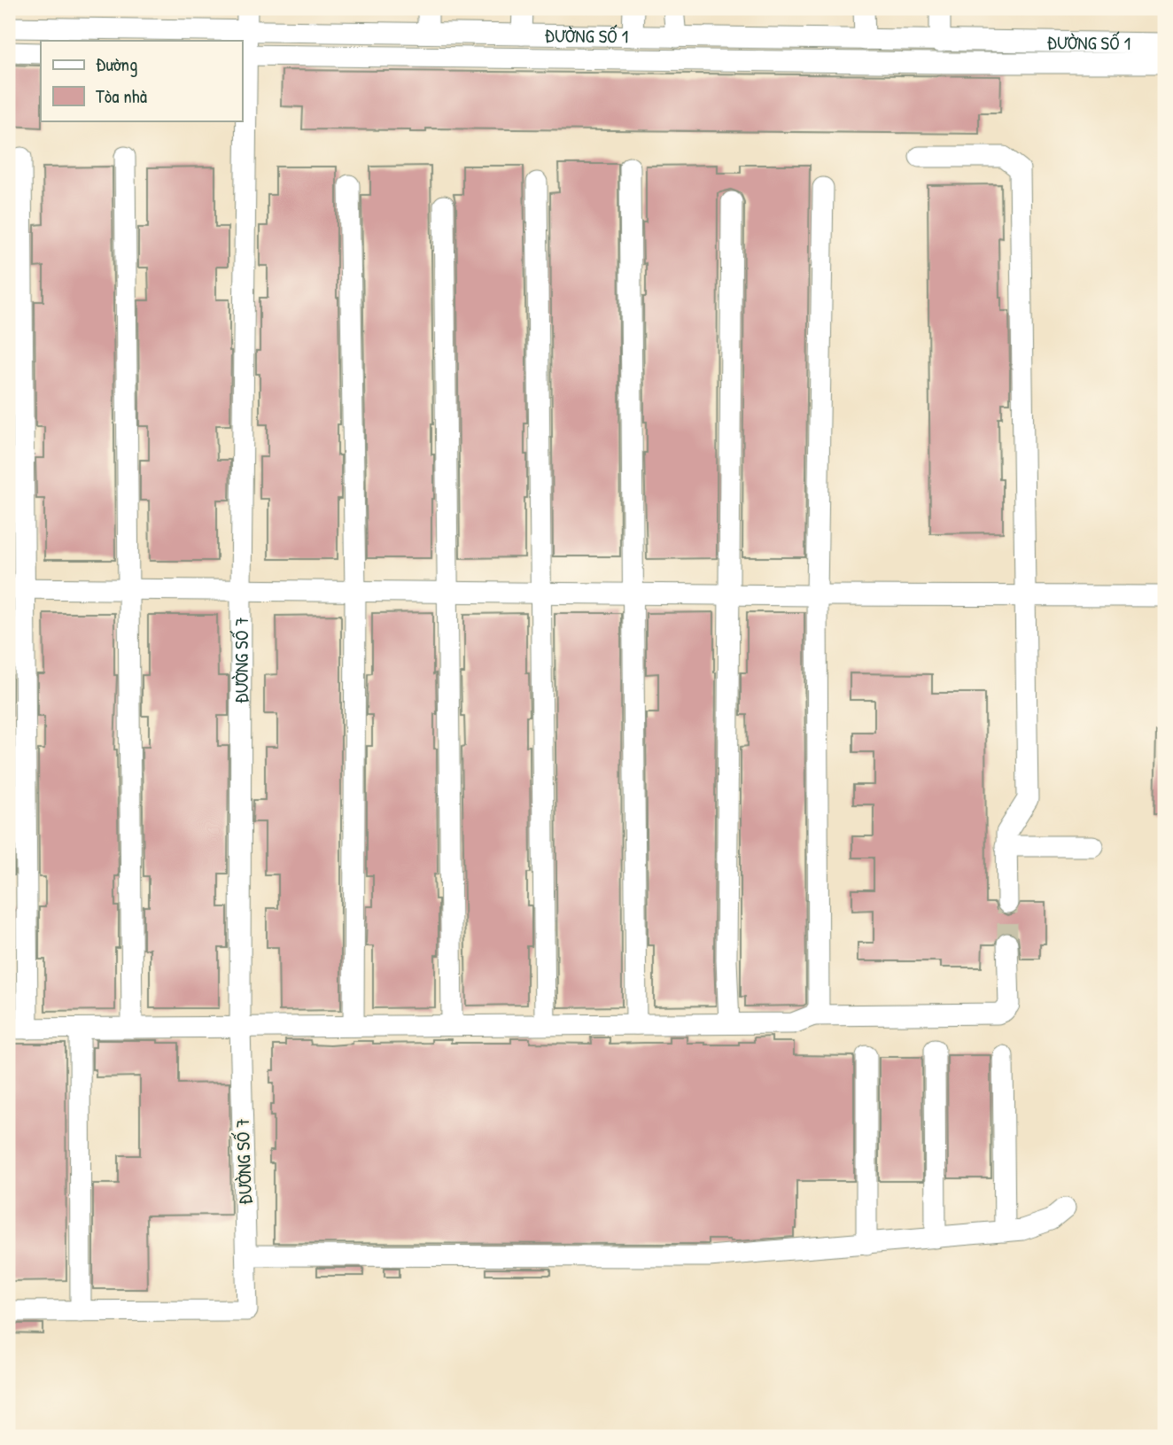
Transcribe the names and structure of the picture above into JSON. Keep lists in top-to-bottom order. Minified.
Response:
{"streets":{"lane":["ĐƯỜNG SỐ 1","ĐƯỜNG SỐ 7"]},"crossings":[["ĐƯỜNG SỐ 1","ĐƯỜNG SỐ 7"]],"legend":["Đường","Tòa nhà"]}
